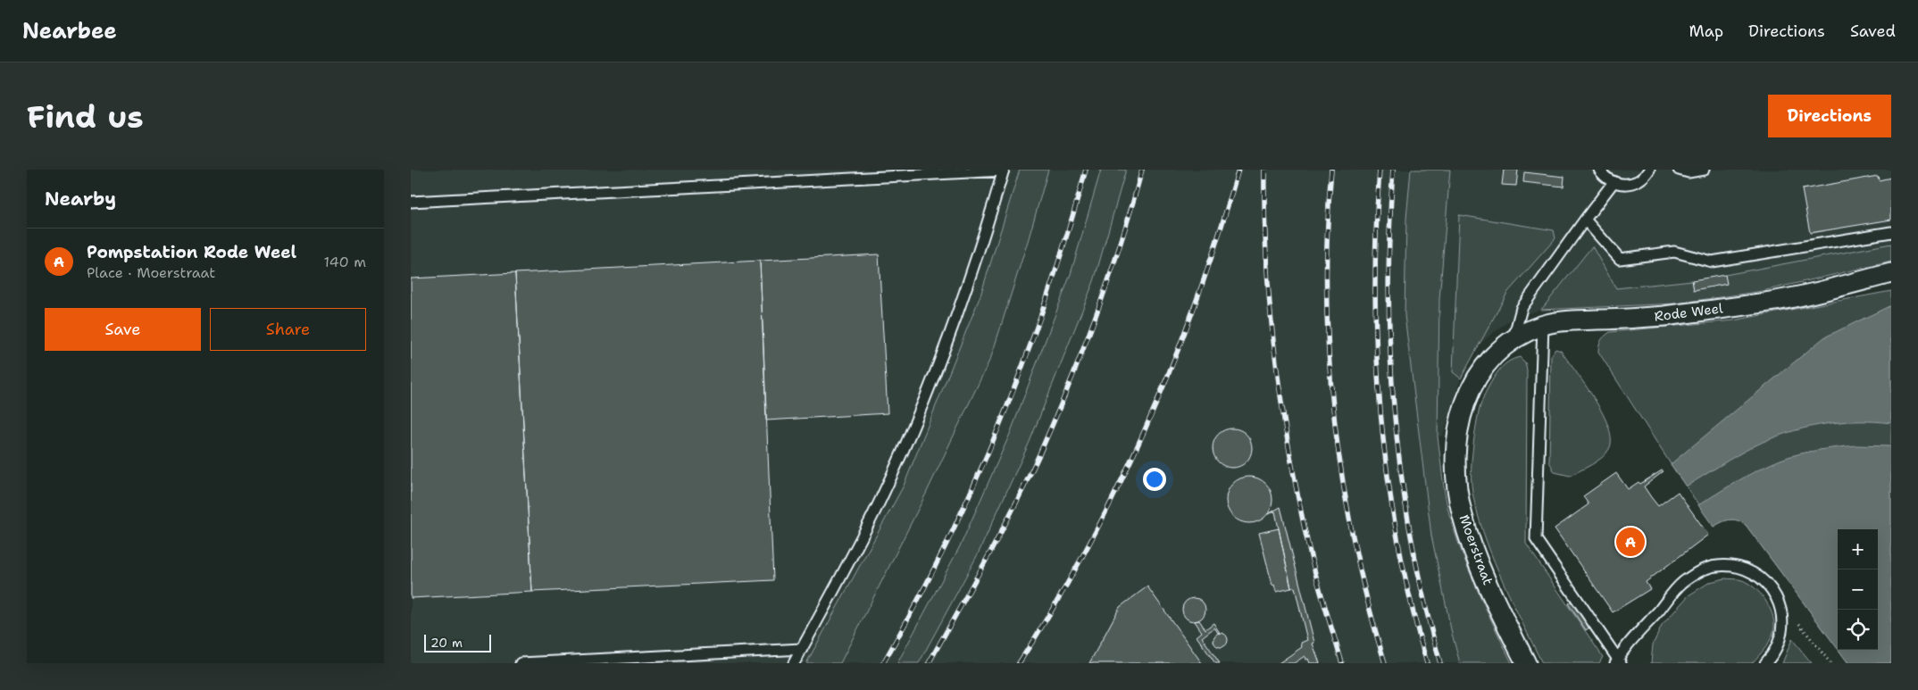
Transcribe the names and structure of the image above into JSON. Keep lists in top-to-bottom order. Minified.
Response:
{"streets":{"street":["Rode Weel","Moerstraat"]},"crossings":[["Rode Weel","Moerstraat"]],"scale_bar":"20 m","page":{"header":"Nearbee","nav":["Map","Directions","Saved"],"buttons":["Directions",["Save","Share"]],"title":"Find us","heading":"Nearby","list":[{"mark":"A","name":"Pompstation Rode Weel","note":"Place · Moerstraat","value":"140 m"}],"pins":"A","map_buttons":["+","−"],"scale":"20 m"}}
